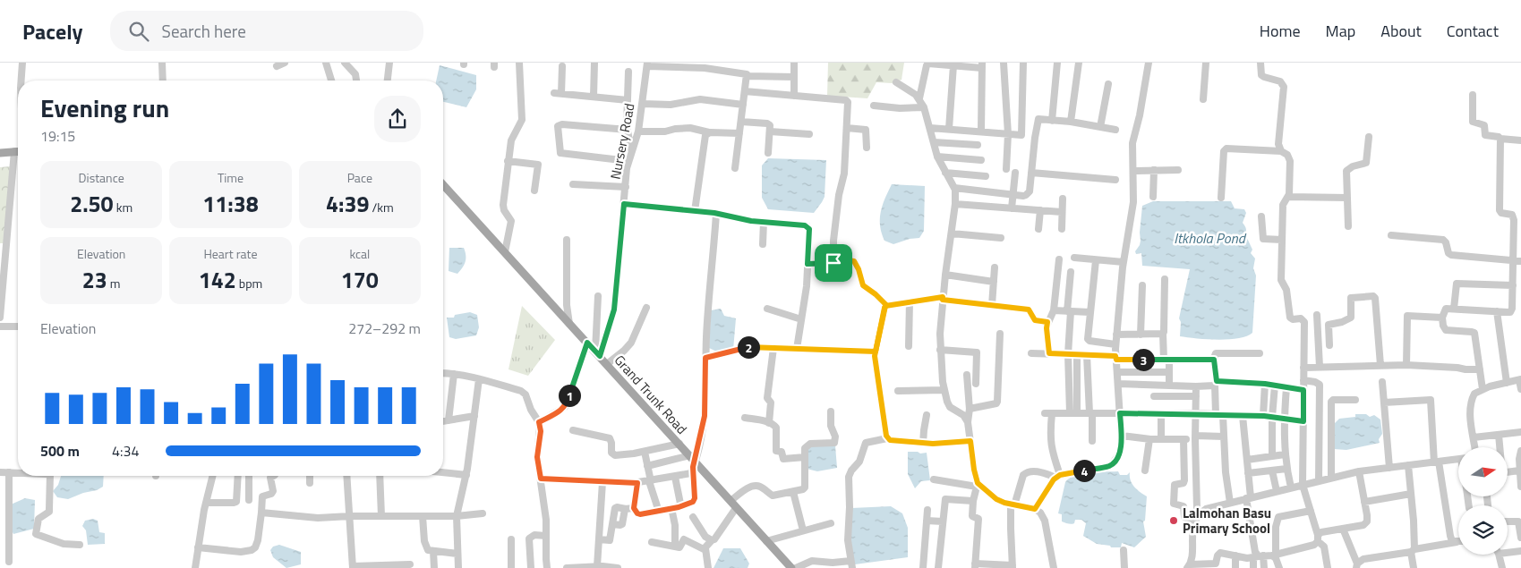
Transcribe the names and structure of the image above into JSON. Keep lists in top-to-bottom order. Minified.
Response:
{"streets":{"main road":["Grand Trunk Road"],"street":["Nursery Road"]},"crossings":[["Nursery Road","Grand Trunk Road"]],"water":["Itkhola Pond"],"places":["Lalmohan Basu Primary School"],"north":"right","page":{"header":"Pacely","search":"Search here","nav":["Home","Map","About","Contact"],"heading":["Evening run","19:15"],"stats":[["Distance","2.50 km"],["Time","11:38"],["Pace","4:39 /km"],["Elevation","23 m"],["Heart rate","142 bpm"],["kcal","170"]],"chart":["Elevation","272–292 m"],"pins":["2","3","1","4"],"list":[{"name":"500 m","note":"4:34"}]}}
